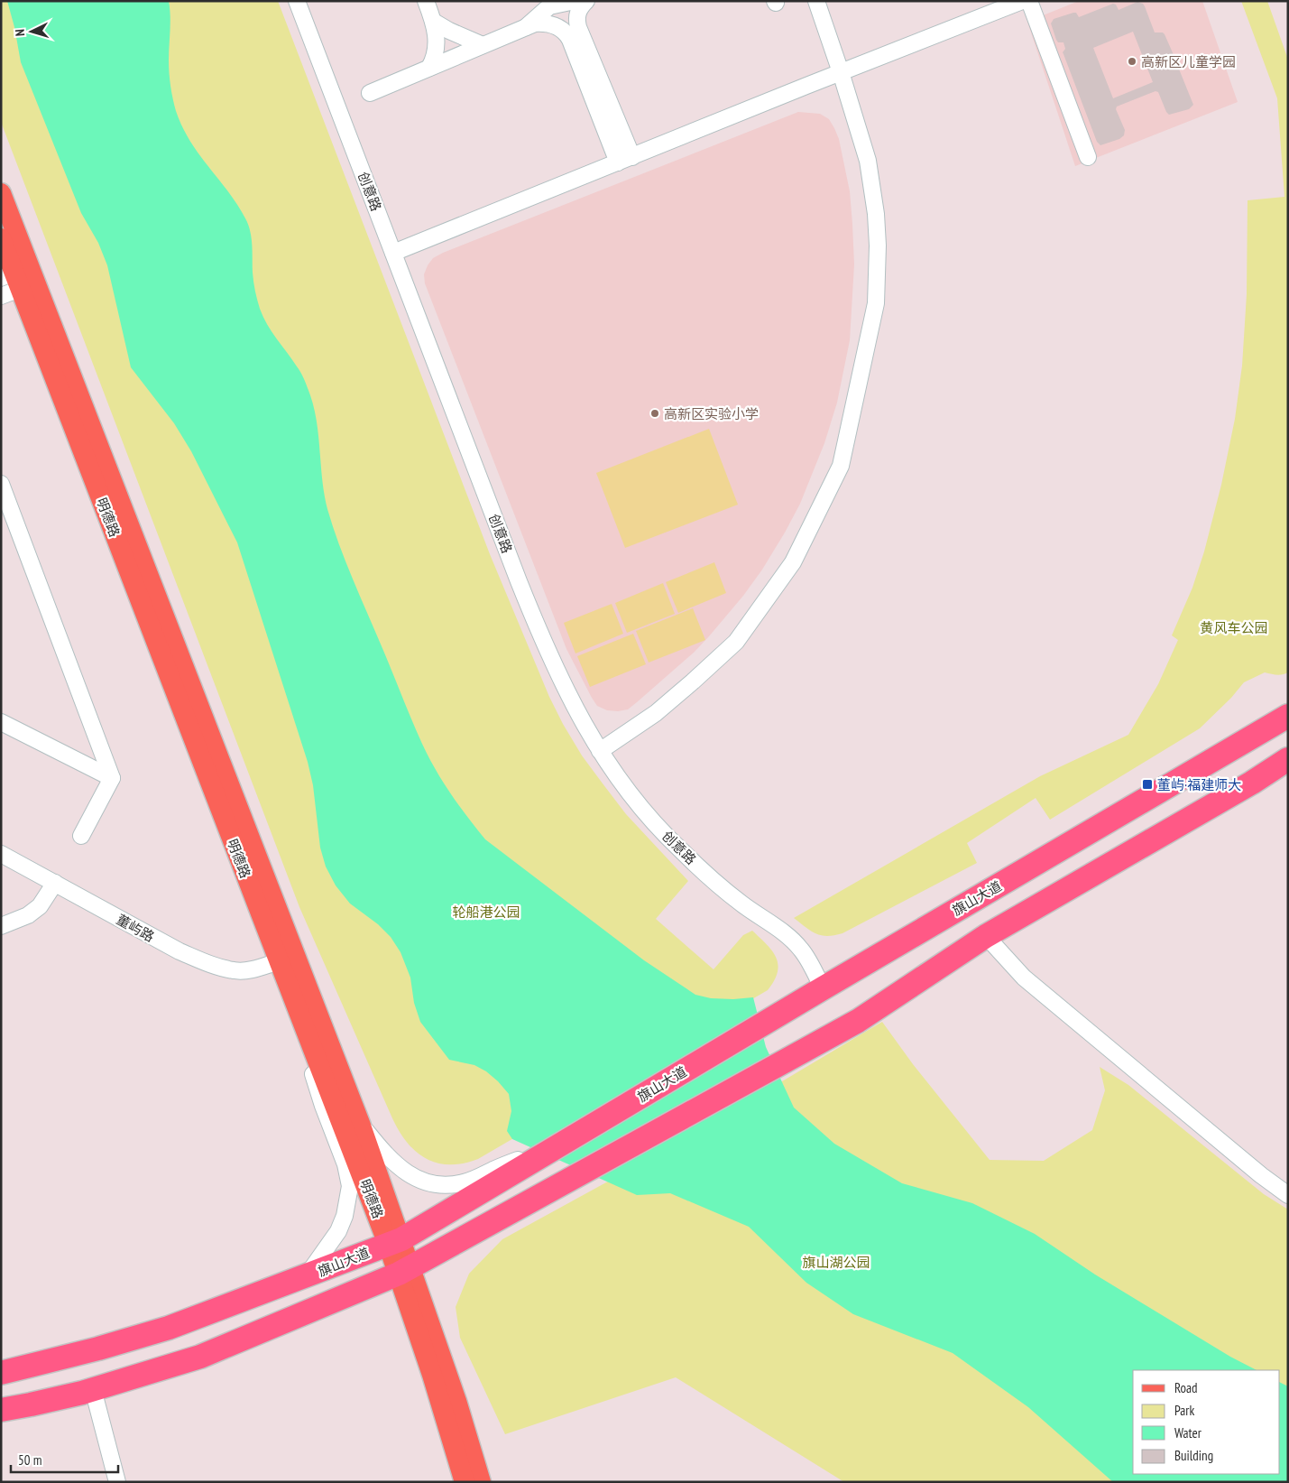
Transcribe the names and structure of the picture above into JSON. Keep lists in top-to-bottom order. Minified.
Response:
{"streets":{"highway":["旗山大道"],"main road":["明德路"],"street":["创意路","董屿路"]},"crossings":[["创意路","旗山大道"],["明德路","旗山大道"],["明德路","董屿路"]],"parks":["黄风车公园","轮船港公园","旗山湖公园"],"places":{"other":["高新区儿童学园","高新区实验小学"],"transit":["董屿·福建师大"]},"legend":["Road","Park","Water","Building"],"scale_bar":"50 m","north":"left"}
